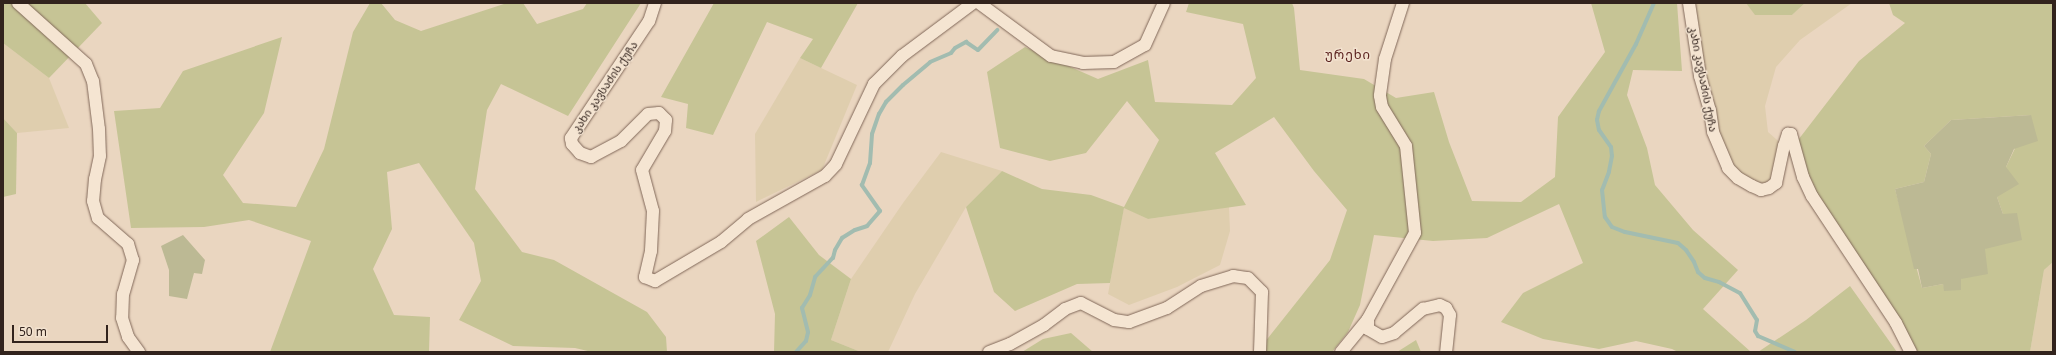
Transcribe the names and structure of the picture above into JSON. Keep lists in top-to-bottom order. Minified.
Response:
{"streets":{"street":["კახი კავსაძის ქუჩა"]},"districts":["ურეხი"],"scale_bar":"50 m"}
